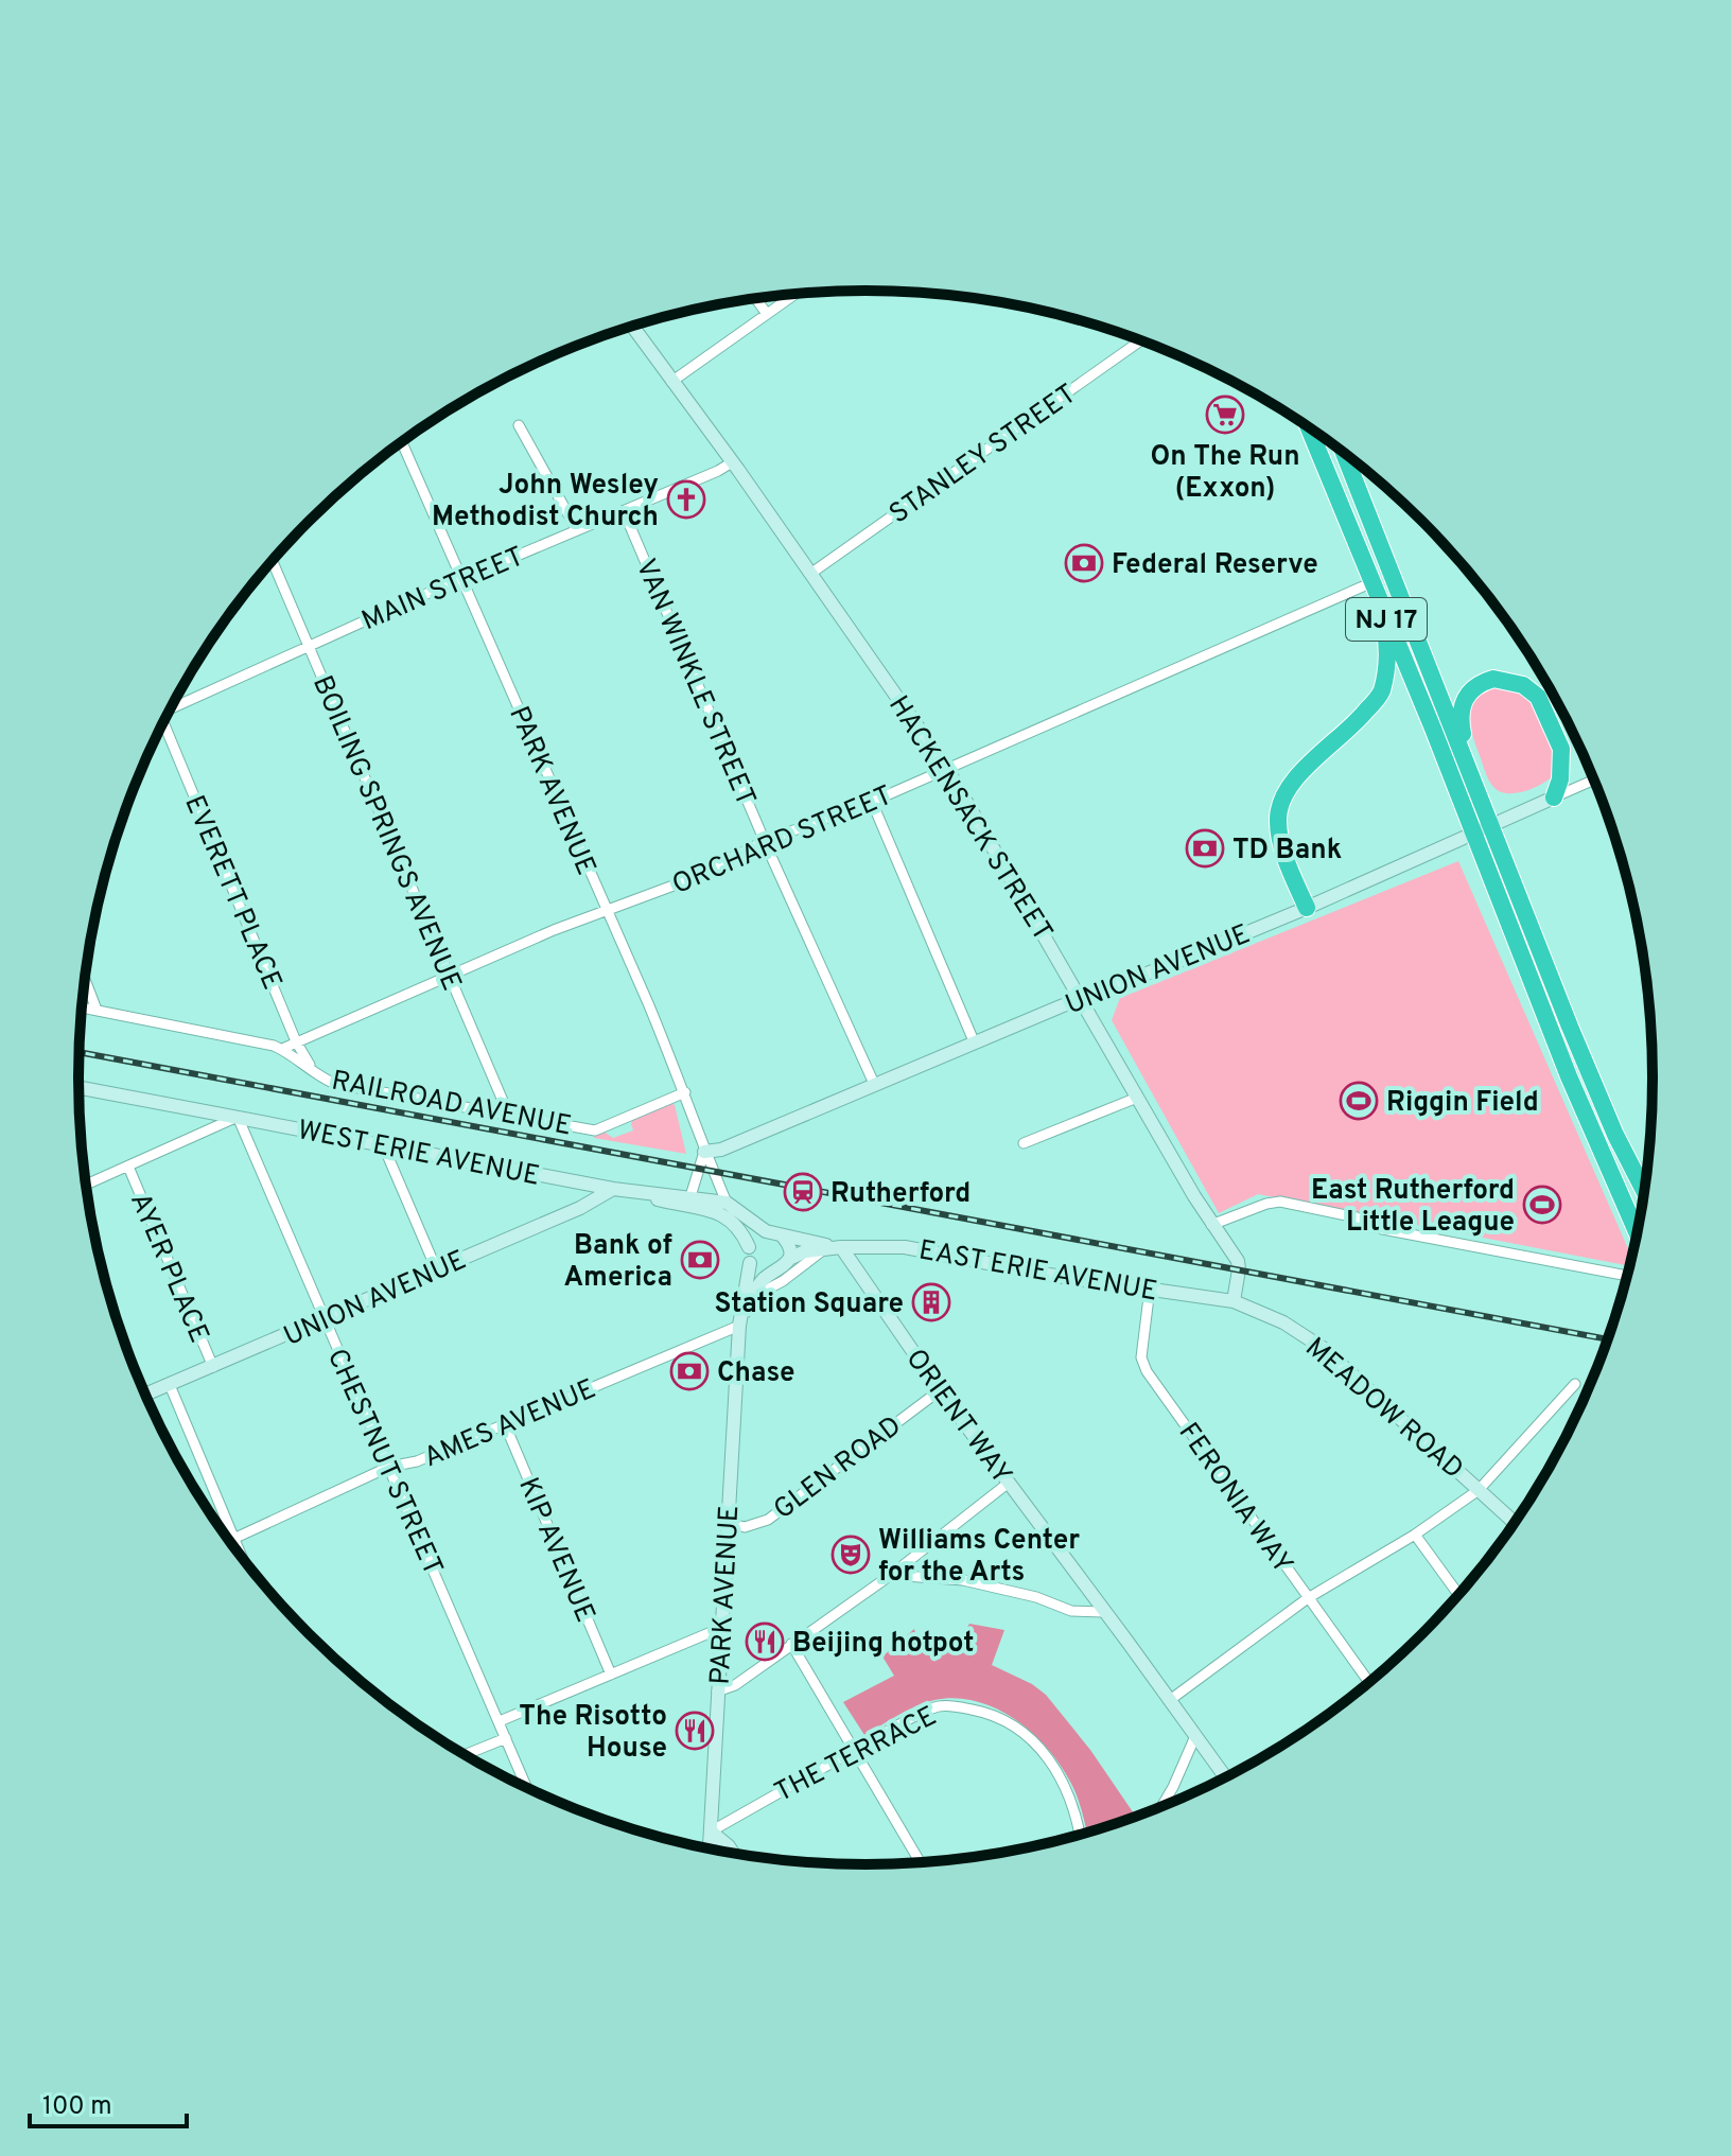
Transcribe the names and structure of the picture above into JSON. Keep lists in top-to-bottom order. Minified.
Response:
{"streets":{"highway":["NJ 17"],"main road":["PARK AVENUE","HACKENSACK STREET","UNION AVENUE","WEST ERIE AVENUE","EAST ERIE AVENUE","MEADOW ROAD","ORIENT WAY"],"street":["STANLEY STREET","MAIN STREET","VAN WINKLE STREET","BOILING SPRINGS AVENUE","ORCHARD STREET","EVERETT PLACE","RAILROAD AVENUE","AYER PLACE","AMES AVENUE","CHESTNUT STREET","GLEN ROAD","FERONIA WAY","KIP AVENUE","THE TERRACE"]},"crossings":[["STANLEY STREET","HACKENSACK STREET"],["MAIN STREET","VAN WINKLE STREET"],["MAIN STREET","PARK AVENUE"],["MAIN STREET","HACKENSACK STREET"],["MAIN STREET","BOILING SPRINGS AVENUE"],["NJ 17","ORCHARD STREET"],["NJ 17","UNION AVENUE"],["VAN WINKLE STREET","ORCHARD STREET"],["VAN WINKLE STREET","UNION AVENUE"],["PARK AVENUE","ORCHARD STREET"],["PARK AVENUE","UNION AVENUE"],["PARK AVENUE","RAILROAD AVENUE"],["PARK AVENUE","WEST ERIE AVENUE"],["PARK AVENUE","EAST ERIE AVENUE"],["PARK AVENUE","AMES AVENUE"],["PARK AVENUE","GLEN ROAD"],["PARK AVENUE","THE TERRACE"],["HACKENSACK STREET","ORCHARD STREET"],["HACKENSACK STREET","UNION AVENUE"],["HACKENSACK STREET","EAST ERIE AVENUE"],["HACKENSACK STREET","MEADOW ROAD"],["BOILING SPRINGS AVENUE","ORCHARD STREET"],["BOILING SPRINGS AVENUE","RAILROAD AVENUE"],["ORCHARD STREET","EVERETT PLACE"],["ORCHARD STREET","RAILROAD AVENUE"],["EVERETT PLACE","RAILROAD AVENUE"],["UNION AVENUE","WEST ERIE AVENUE"],["UNION AVENUE","AYER PLACE"],["UNION AVENUE","CHESTNUT STREET"],["WEST ERIE AVENUE","EAST ERIE AVENUE"],["WEST ERIE AVENUE","CHESTNUT STREET"],["EAST ERIE AVENUE","MEADOW ROAD"],["EAST ERIE AVENUE","ORIENT WAY"],["EAST ERIE AVENUE","FERONIA WAY"],["ORIENT WAY","GLEN ROAD"],["AMES AVENUE","CHESTNUT STREET"],["AMES AVENUE","KIP AVENUE"]],"places":{"supermarket":["On The Run (Exxon)"],"church":["John Wesley Methodist Church"],"bank":["Federal Reserve","TD Bank","Bank of America","Chase"],"sports":["Riggin Field","East Rutherford Little League"],"station":["Rutherford"],"building":["Station Square"],"theatre":["Williams Center for the Arts"],"restaurant":["Beijing hotpot","The Risotto House"]},"scale_bar":"100 m"}
